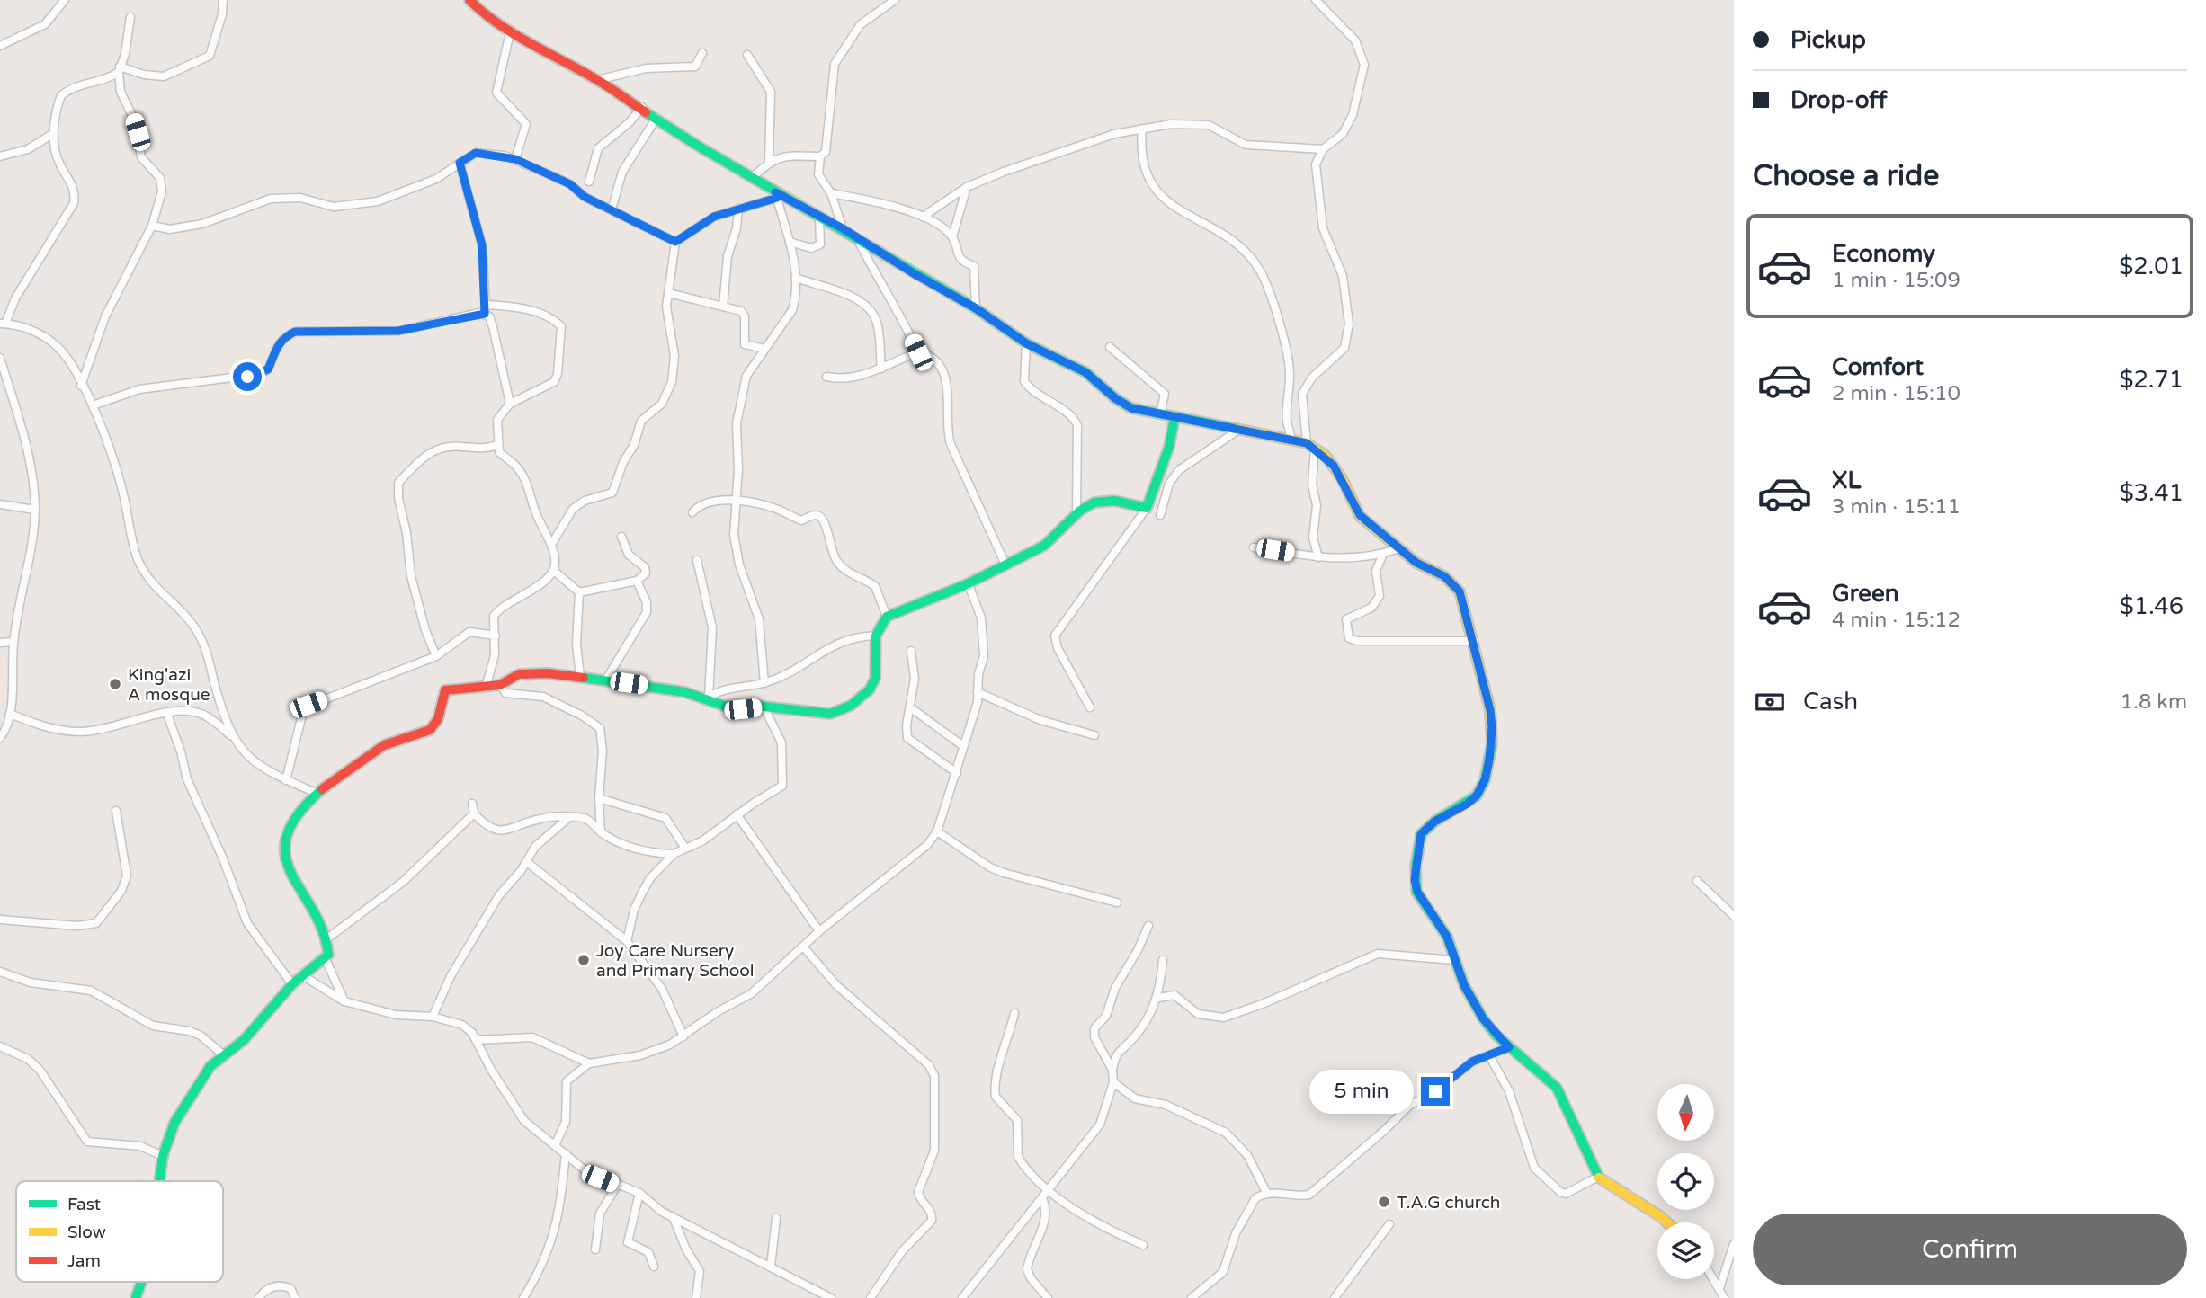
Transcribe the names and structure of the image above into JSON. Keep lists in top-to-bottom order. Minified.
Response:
{"places":["King'azi A mosque","Joy Care Nursery and Primary School","T.A.G church"],"legend":["Fast","Slow","Jam"],"north":"bottom","page":{"banner":["Pickup","Drop-off"],"heading":"Choose a ride","list":[{"name":"Economy","note":"1 min · 15:09","value":"$2.01"},{"name":"Comfort","note":"2 min · 15:10","value":"$2.71"},{"name":"XL","note":"3 min · 15:11","value":"$3.41"},{"name":"Green","note":"4 min · 15:12","value":"$1.46"}],"pay":["Cash","1.8 km"],"bubble":"5 min","buttons":"Confirm"}}
